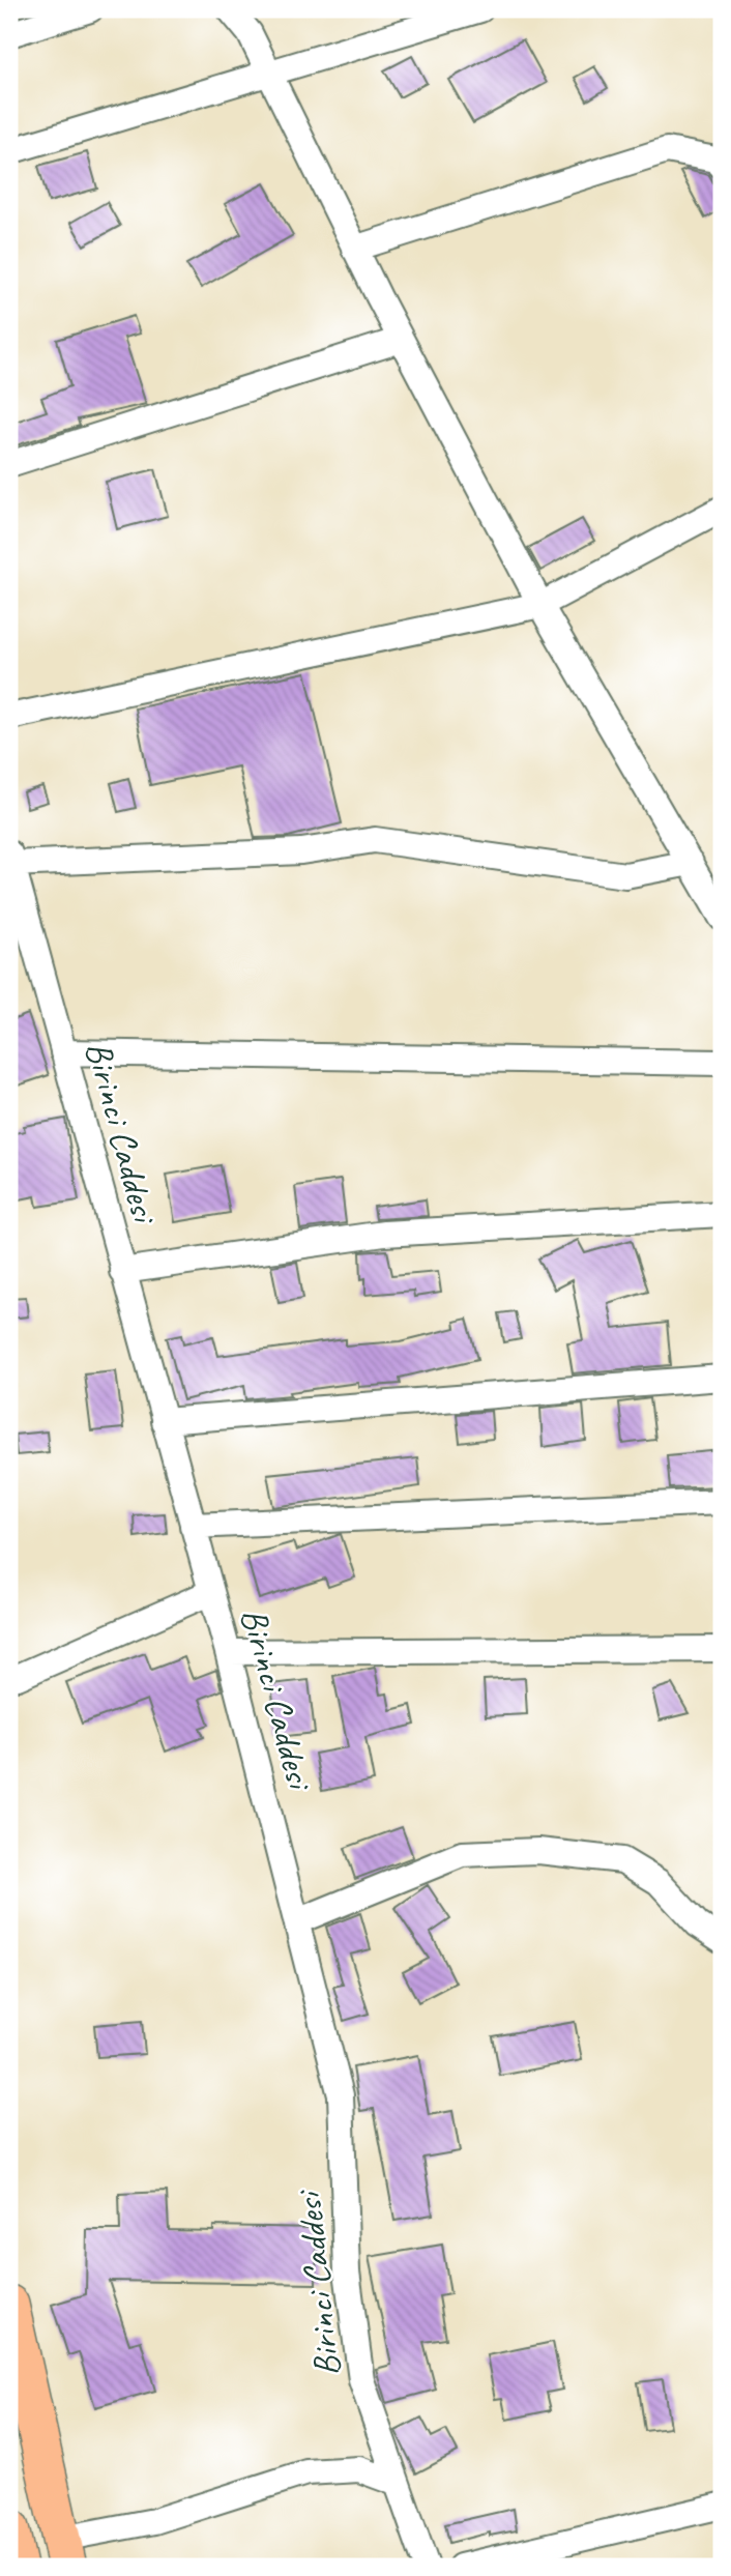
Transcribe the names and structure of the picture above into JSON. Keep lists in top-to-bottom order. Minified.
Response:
{"streets":{"street":["Birinci Caddesi"]}}
